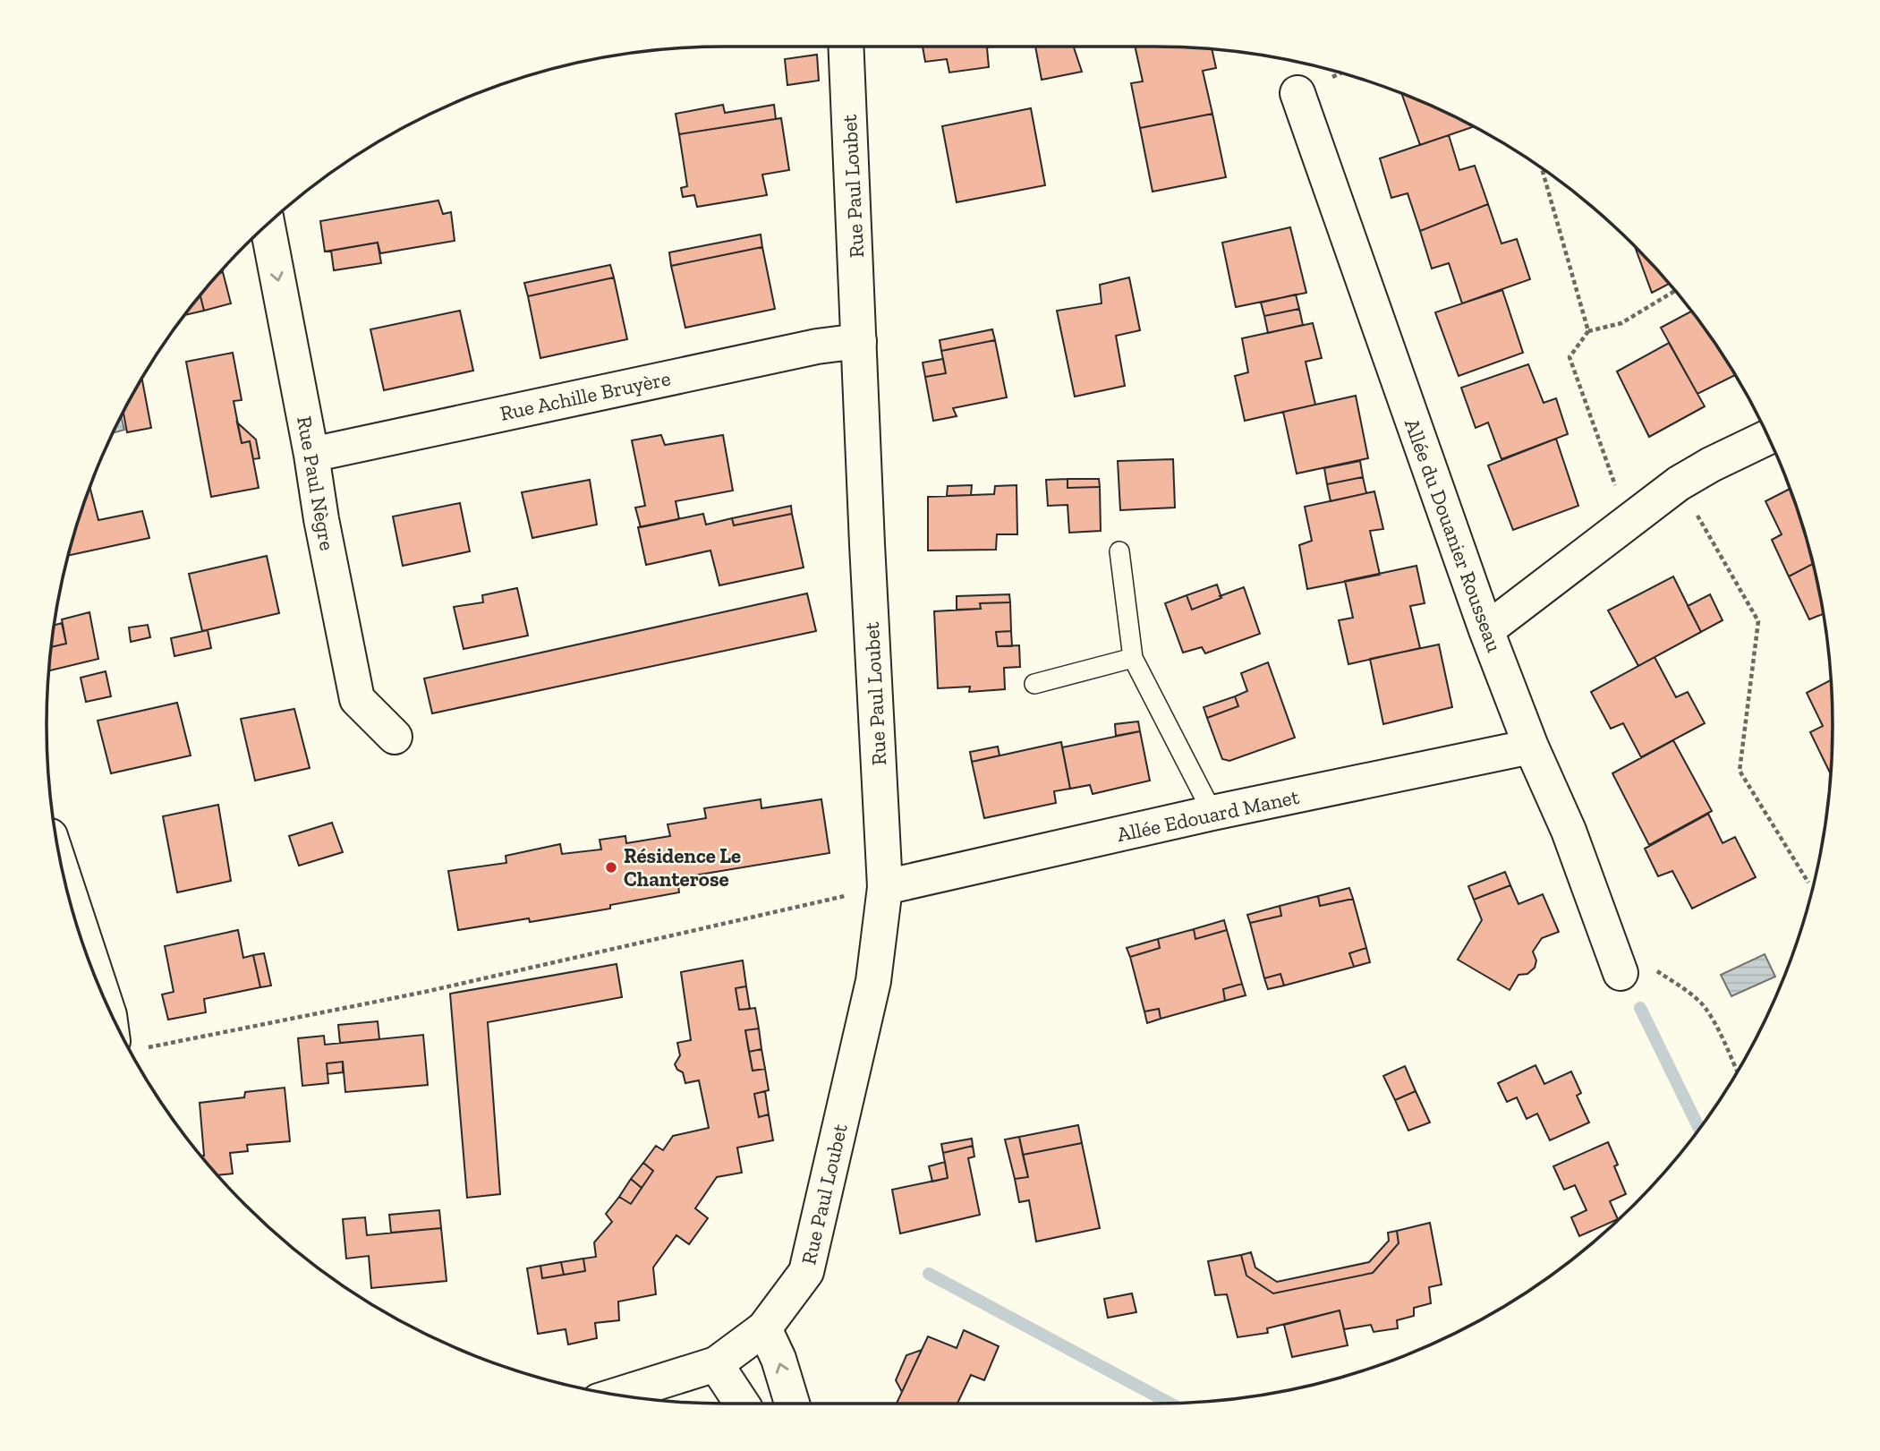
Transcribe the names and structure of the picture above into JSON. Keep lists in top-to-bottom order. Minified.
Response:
{"streets":{"street":["Rue Paul Loubet","Rue Achille Bruyère","Rue Paul Nègre","Allée du Douanier Rousseau","Allée Edouard Manet"]},"crossings":[["Rue Paul Loubet","Rue Achille Bruyère"],["Rue Paul Loubet","Allée Edouard Manet"],["Rue Achille Bruyère","Rue Paul Nègre"],["Allée du Douanier Rousseau","Allée Edouard Manet"]],"one_way":["Rue Paul Nègre"],"places":["Résidence Le Chanterose"]}
